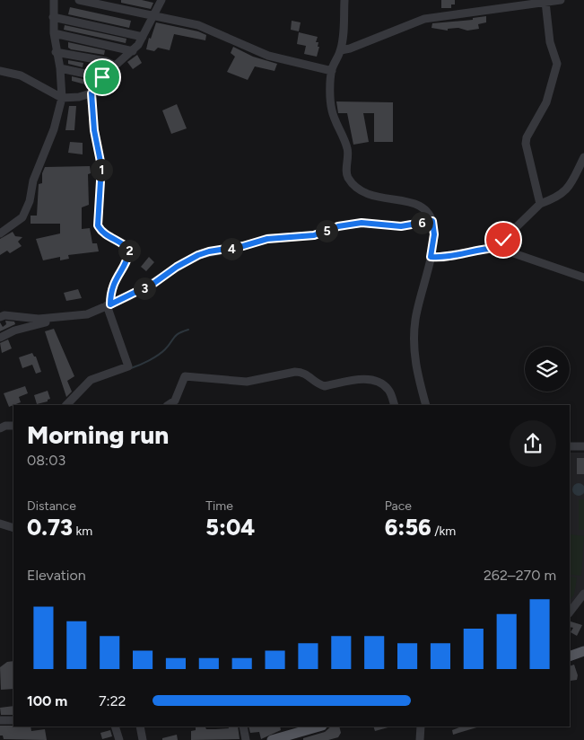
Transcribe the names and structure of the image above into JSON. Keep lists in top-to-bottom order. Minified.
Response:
{"page":{"pins":["1","6","5","4","2","3"],"heading":["Morning run","08:03"],"stats":[["Distance","0.73 km"],["Time","5:04"],["Pace","6:56 /km"]],"chart":["Elevation","262–270 m"],"list":[{"name":"100 m","note":"7:22"}]}}
